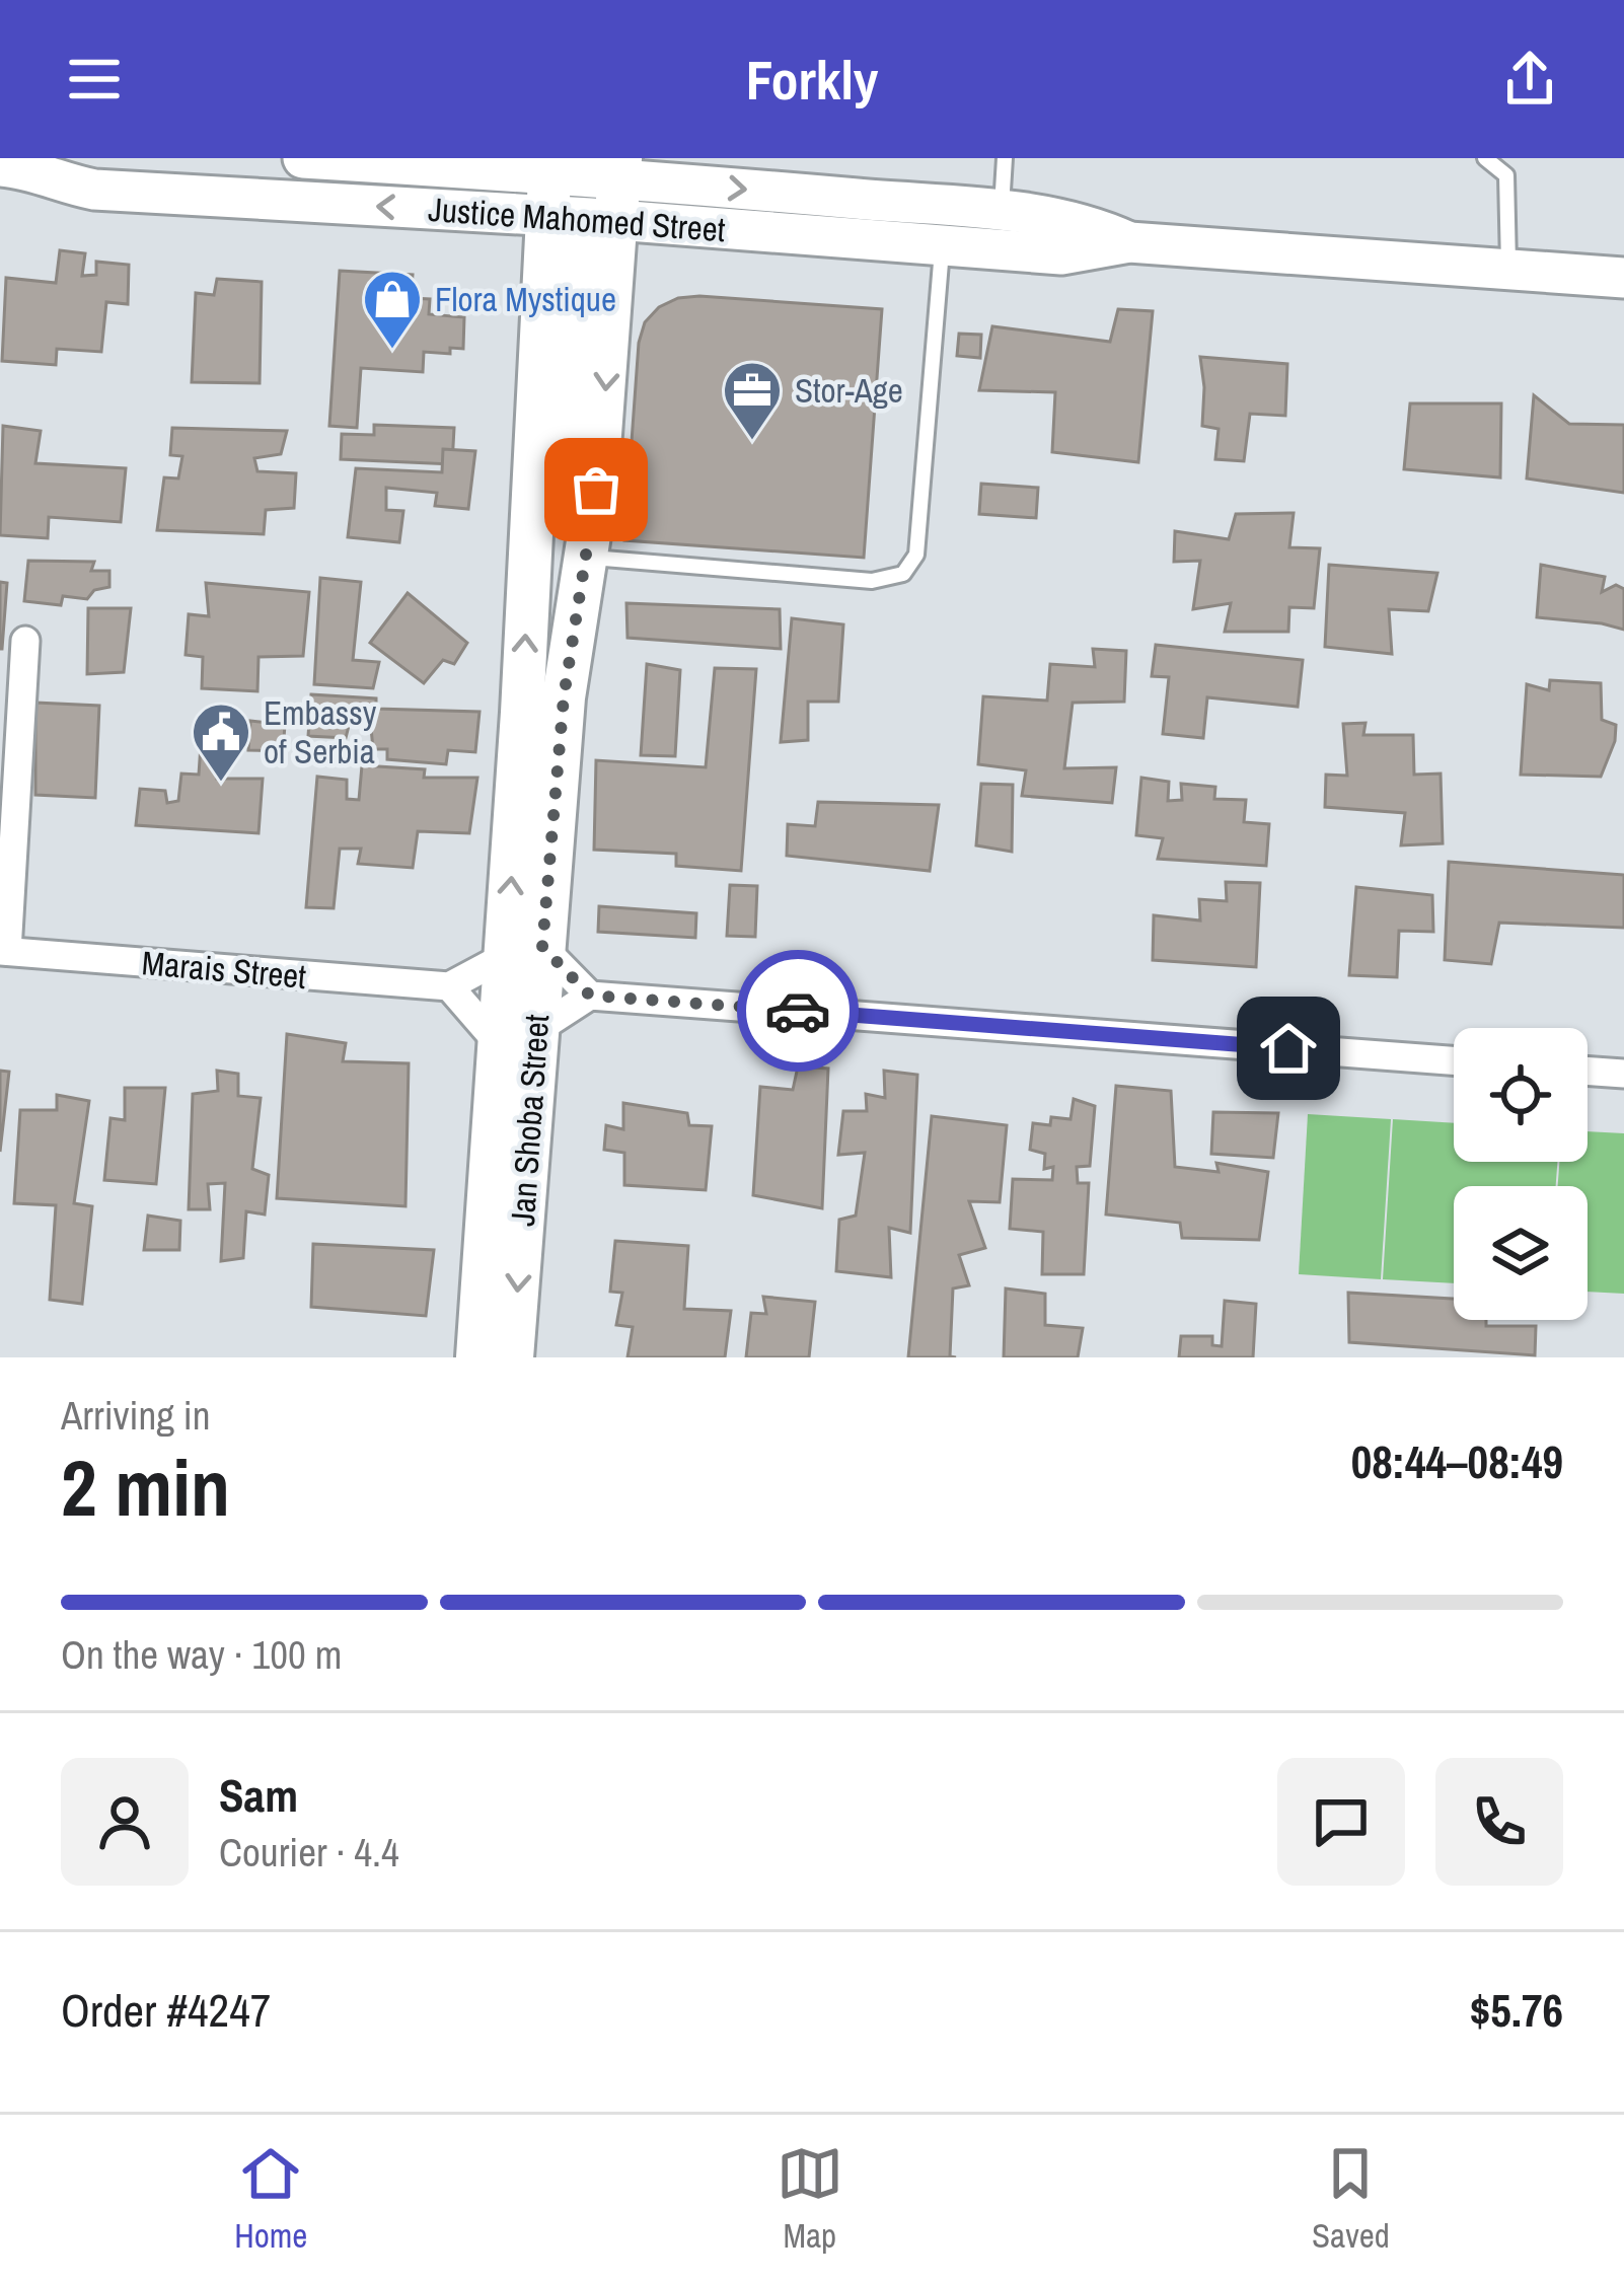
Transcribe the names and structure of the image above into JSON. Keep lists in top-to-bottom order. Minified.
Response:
{"streets":{"main road":["Justice Mahomed Street","Jan Shoba Street"],"street":["Marais Street"]},"crossings":[["Justice Mahomed Street","Jan Shoba Street"]],"places":{"shop":["Flora Mystique"],"office":["Stor-Age"],"public building":["Embassy of Serbia"]},"page":{"header":"Forkly","heading":["2 min","Arriving in","08:44–08:49"],"panel":["Sam","Courier · 4.4","Order #4247","$5.76"],"bar":"On the way · 100 m","tabs":["Home","Map","Saved"]}}
